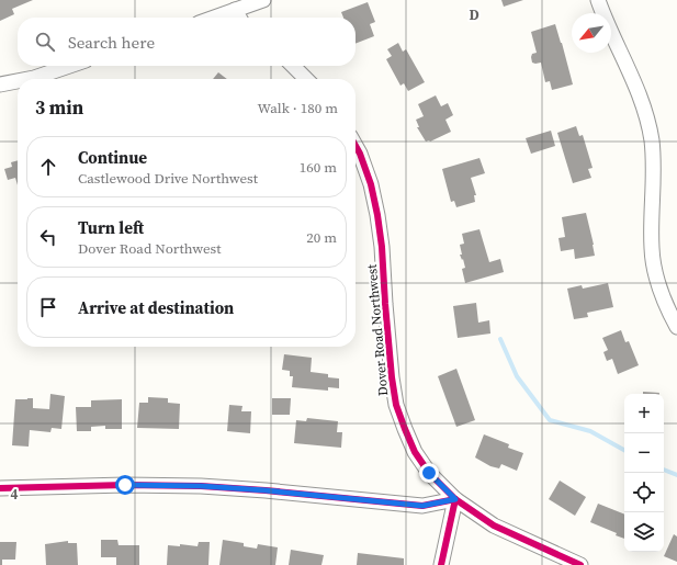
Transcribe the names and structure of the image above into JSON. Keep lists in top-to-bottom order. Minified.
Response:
{"streets":{"street":["Dover Road Northwest"]},"north":"bottom left","page":{"search":"Search here","heading":["3 min","Walk · 180 m"],"list":[["Continue","Castlewood Drive Northwest","160 m"],["Turn left","Dover Road Northwest","20 m"],"Arrive at destination"],"map_buttons":["+","−"]},"grid":{"columns":["D"],"rows":["4"]}}
